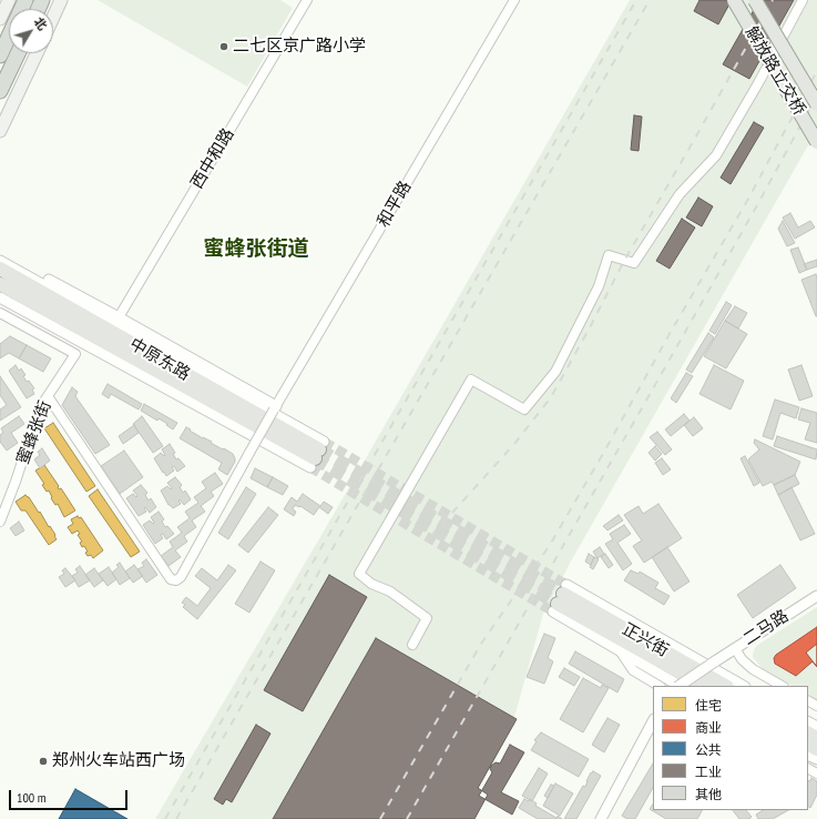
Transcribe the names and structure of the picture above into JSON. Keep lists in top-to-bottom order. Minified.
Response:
{"streets":{"main road":["解放路立交桥","中原东路","正兴街"],"street":["西中和路","和平路","蜜蜂张街","二马路"]},"crossings":[["和平路","蜜蜂张街"]],"districts":["蜜蜂张街道"],"places":["二七区京广路小学","郑州火车站西广场"],"legend":["住宅","商业","公共","工业","其他"],"scale_bar":"100 m","north":"top right"}
